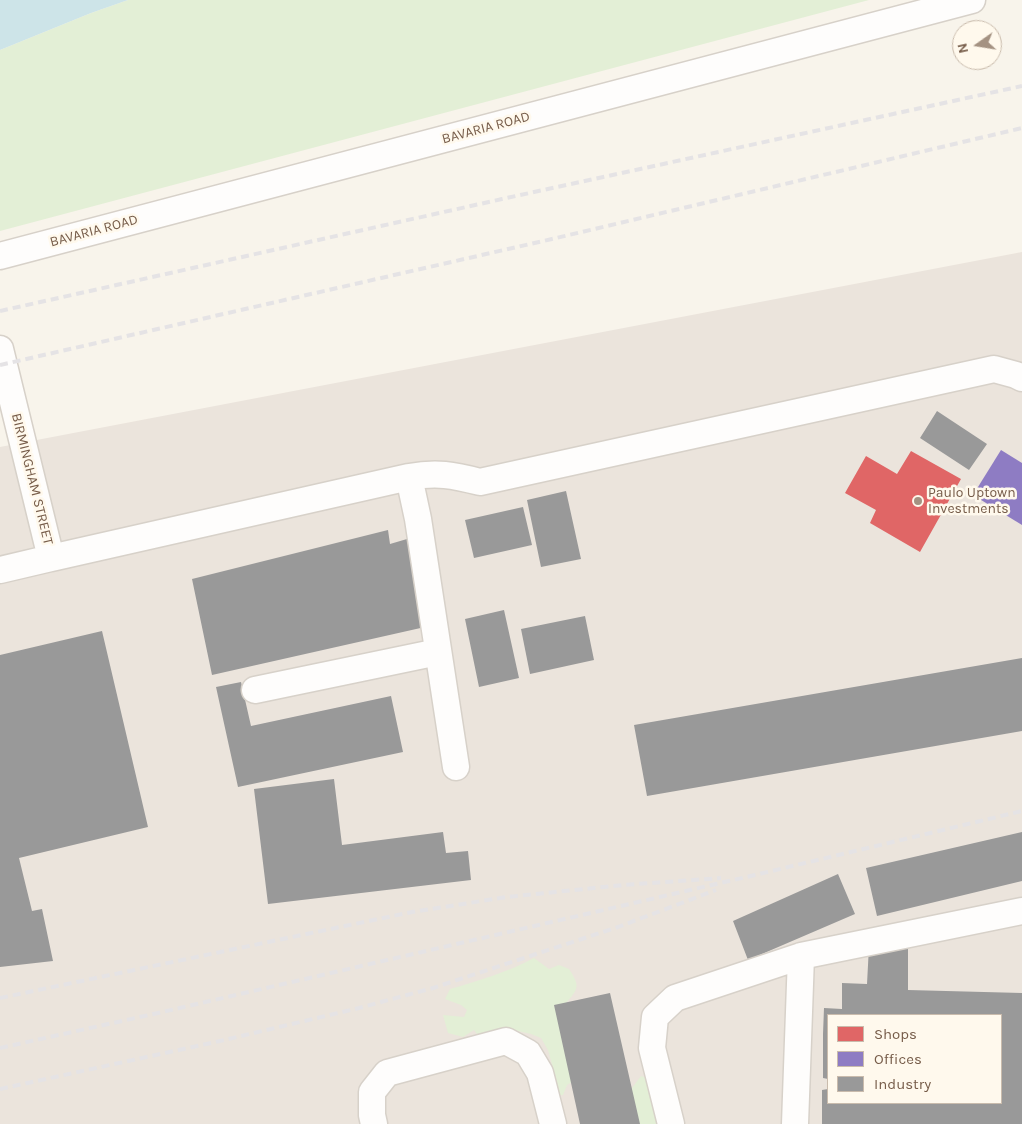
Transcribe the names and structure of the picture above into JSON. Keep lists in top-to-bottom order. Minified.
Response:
{"streets":{"street":["BAVARIA ROAD","BIRMINGHAM STREET"]},"places":["Paulo Uptown Investments"],"legend":["Shops","Offices","Industry"],"north":"left"}
